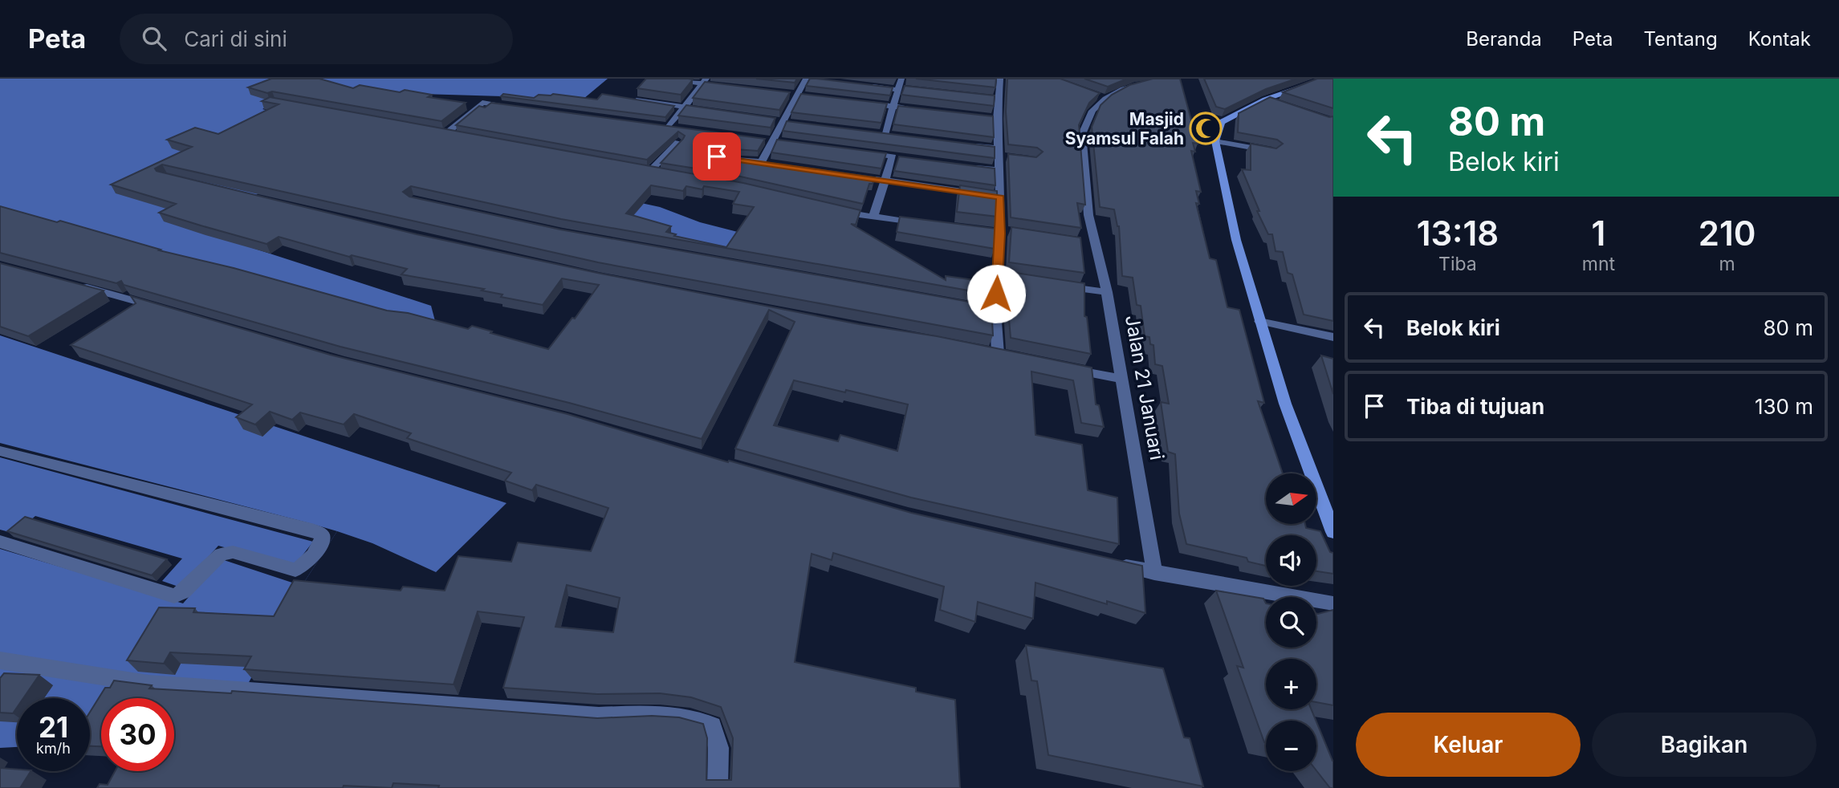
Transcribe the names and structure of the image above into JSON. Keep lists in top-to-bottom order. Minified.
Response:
{"streets":{"street":["Jalan 21 Januari"]},"places":{"mosque":["Masjid Syamsul Falah"]},"north":"right","page":{"header":"Peta","search":"Cari di sini","nav":["Beranda","Peta","Tentang","Kontak"],"turn":["80 m","Belok kiri"],"eta":["13:18","Tiba","1","mnt","210","m"],"list":[{"name":"Belok kiri","value":"80 m"},{"name":"Tiba di tujuan","value":"130 m"}],"map_buttons":["+","−"],"speed":"21 km/h","limit":"30","buttons":["Keluar","Bagikan"]}}
